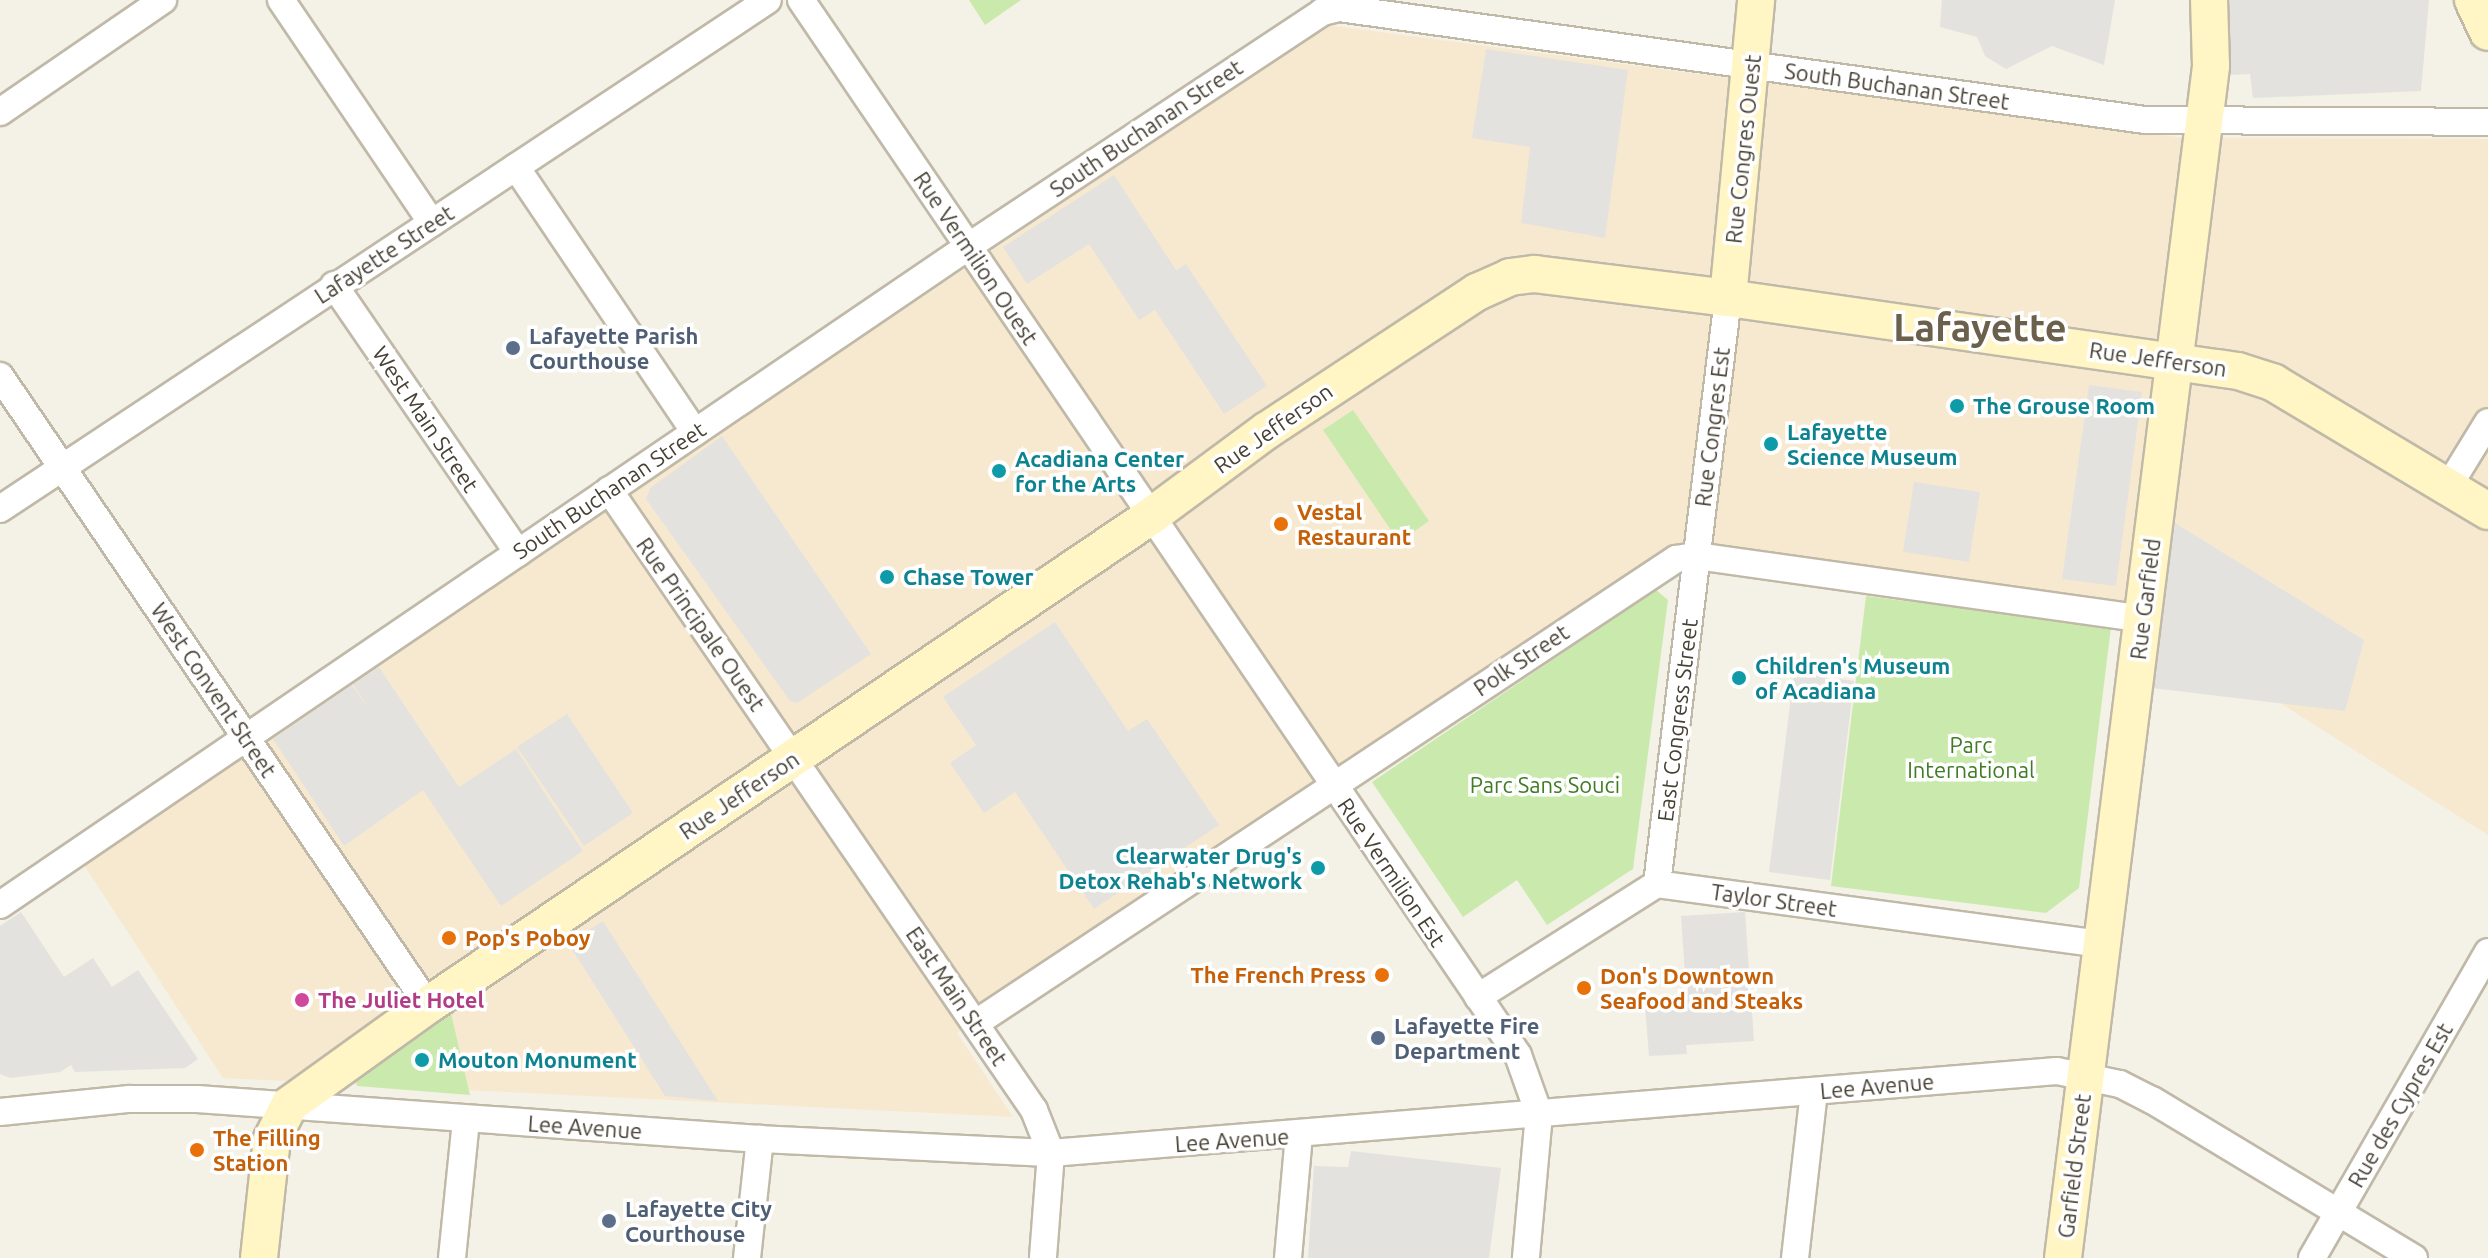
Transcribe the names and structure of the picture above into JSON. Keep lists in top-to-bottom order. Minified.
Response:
{"streets":{"street":["South Buchanan Street","Rue Congres Ouest","Lafayette Street","Rue Vermilion Ouest","Rue Jefferson","West Main Street","Rue Congres Est","Rue Garfield","Rue Principale Ouest","Polk Street","West Convent Street","East Congress Street","Rue Vermilion Est","Taylor Street","East Main Street","Lee Avenue","Rue des Cypres Est","Garfield Street"]},"crossings":[["South Buchanan Street","Rue Congres Ouest"],["South Buchanan Street","Rue Vermilion Ouest"],["South Buchanan Street","West Main Street"],["South Buchanan Street","Rue Garfield"],["South Buchanan Street","Rue Principale Ouest"],["South Buchanan Street","West Convent Street"],["Rue Congres Ouest","Rue Jefferson"],["Rue Congres Ouest","Rue Congres Est"],["Lafayette Street","West Main Street"],["Lafayette Street","West Convent Street"],["Rue Vermilion Ouest","Rue Jefferson"],["Rue Vermilion Ouest","Rue Vermilion Est"],["Rue Jefferson","Rue Congres Est"],["Rue Jefferson","Rue Garfield"],["Rue Jefferson","Rue Principale Ouest"],["Rue Jefferson","West Convent Street"],["Rue Jefferson","Rue Vermilion Est"],["Rue Jefferson","East Main Street"],["Rue Jefferson","Lee Avenue"],["Rue Congres Est","Polk Street"],["Rue Congres Est","East Congress Street"],["Rue Garfield","Polk Street"],["Rue Garfield","Taylor Street"],["Rue Garfield","Lee Avenue"],["Rue Garfield","Garfield Street"],["Rue Principale Ouest","East Main Street"],["Polk Street","East Congress Street"],["Polk Street","Rue Vermilion Est"],["Polk Street","East Main Street"],["East Congress Street","Taylor Street"],["Rue Vermilion Est","Lee Avenue"],["East Main Street","Lee Avenue"],["Lee Avenue","Rue des Cypres Est"],["Lee Avenue","Garfield Street"]],"districts":["Lafayette"],"parks":["Parc International","Parc Sans Souci"],"places":["Lafayette Parish Courthouse","The Grouse Room","Lafayette Science Museum","Acadiana Center for the Arts","Vestal Restaurant","Chase Tower","Children's Museum of Acadiana","Clearwater Drug's Detox Rehab's Network","Pop's Poboy","The French Press","Don's Downtown Seafood and Steaks","The Juliet Hotel","Lafayette Fire Department","Mouton Monument","The Filling Station","Lafayette City Courthouse"]}
